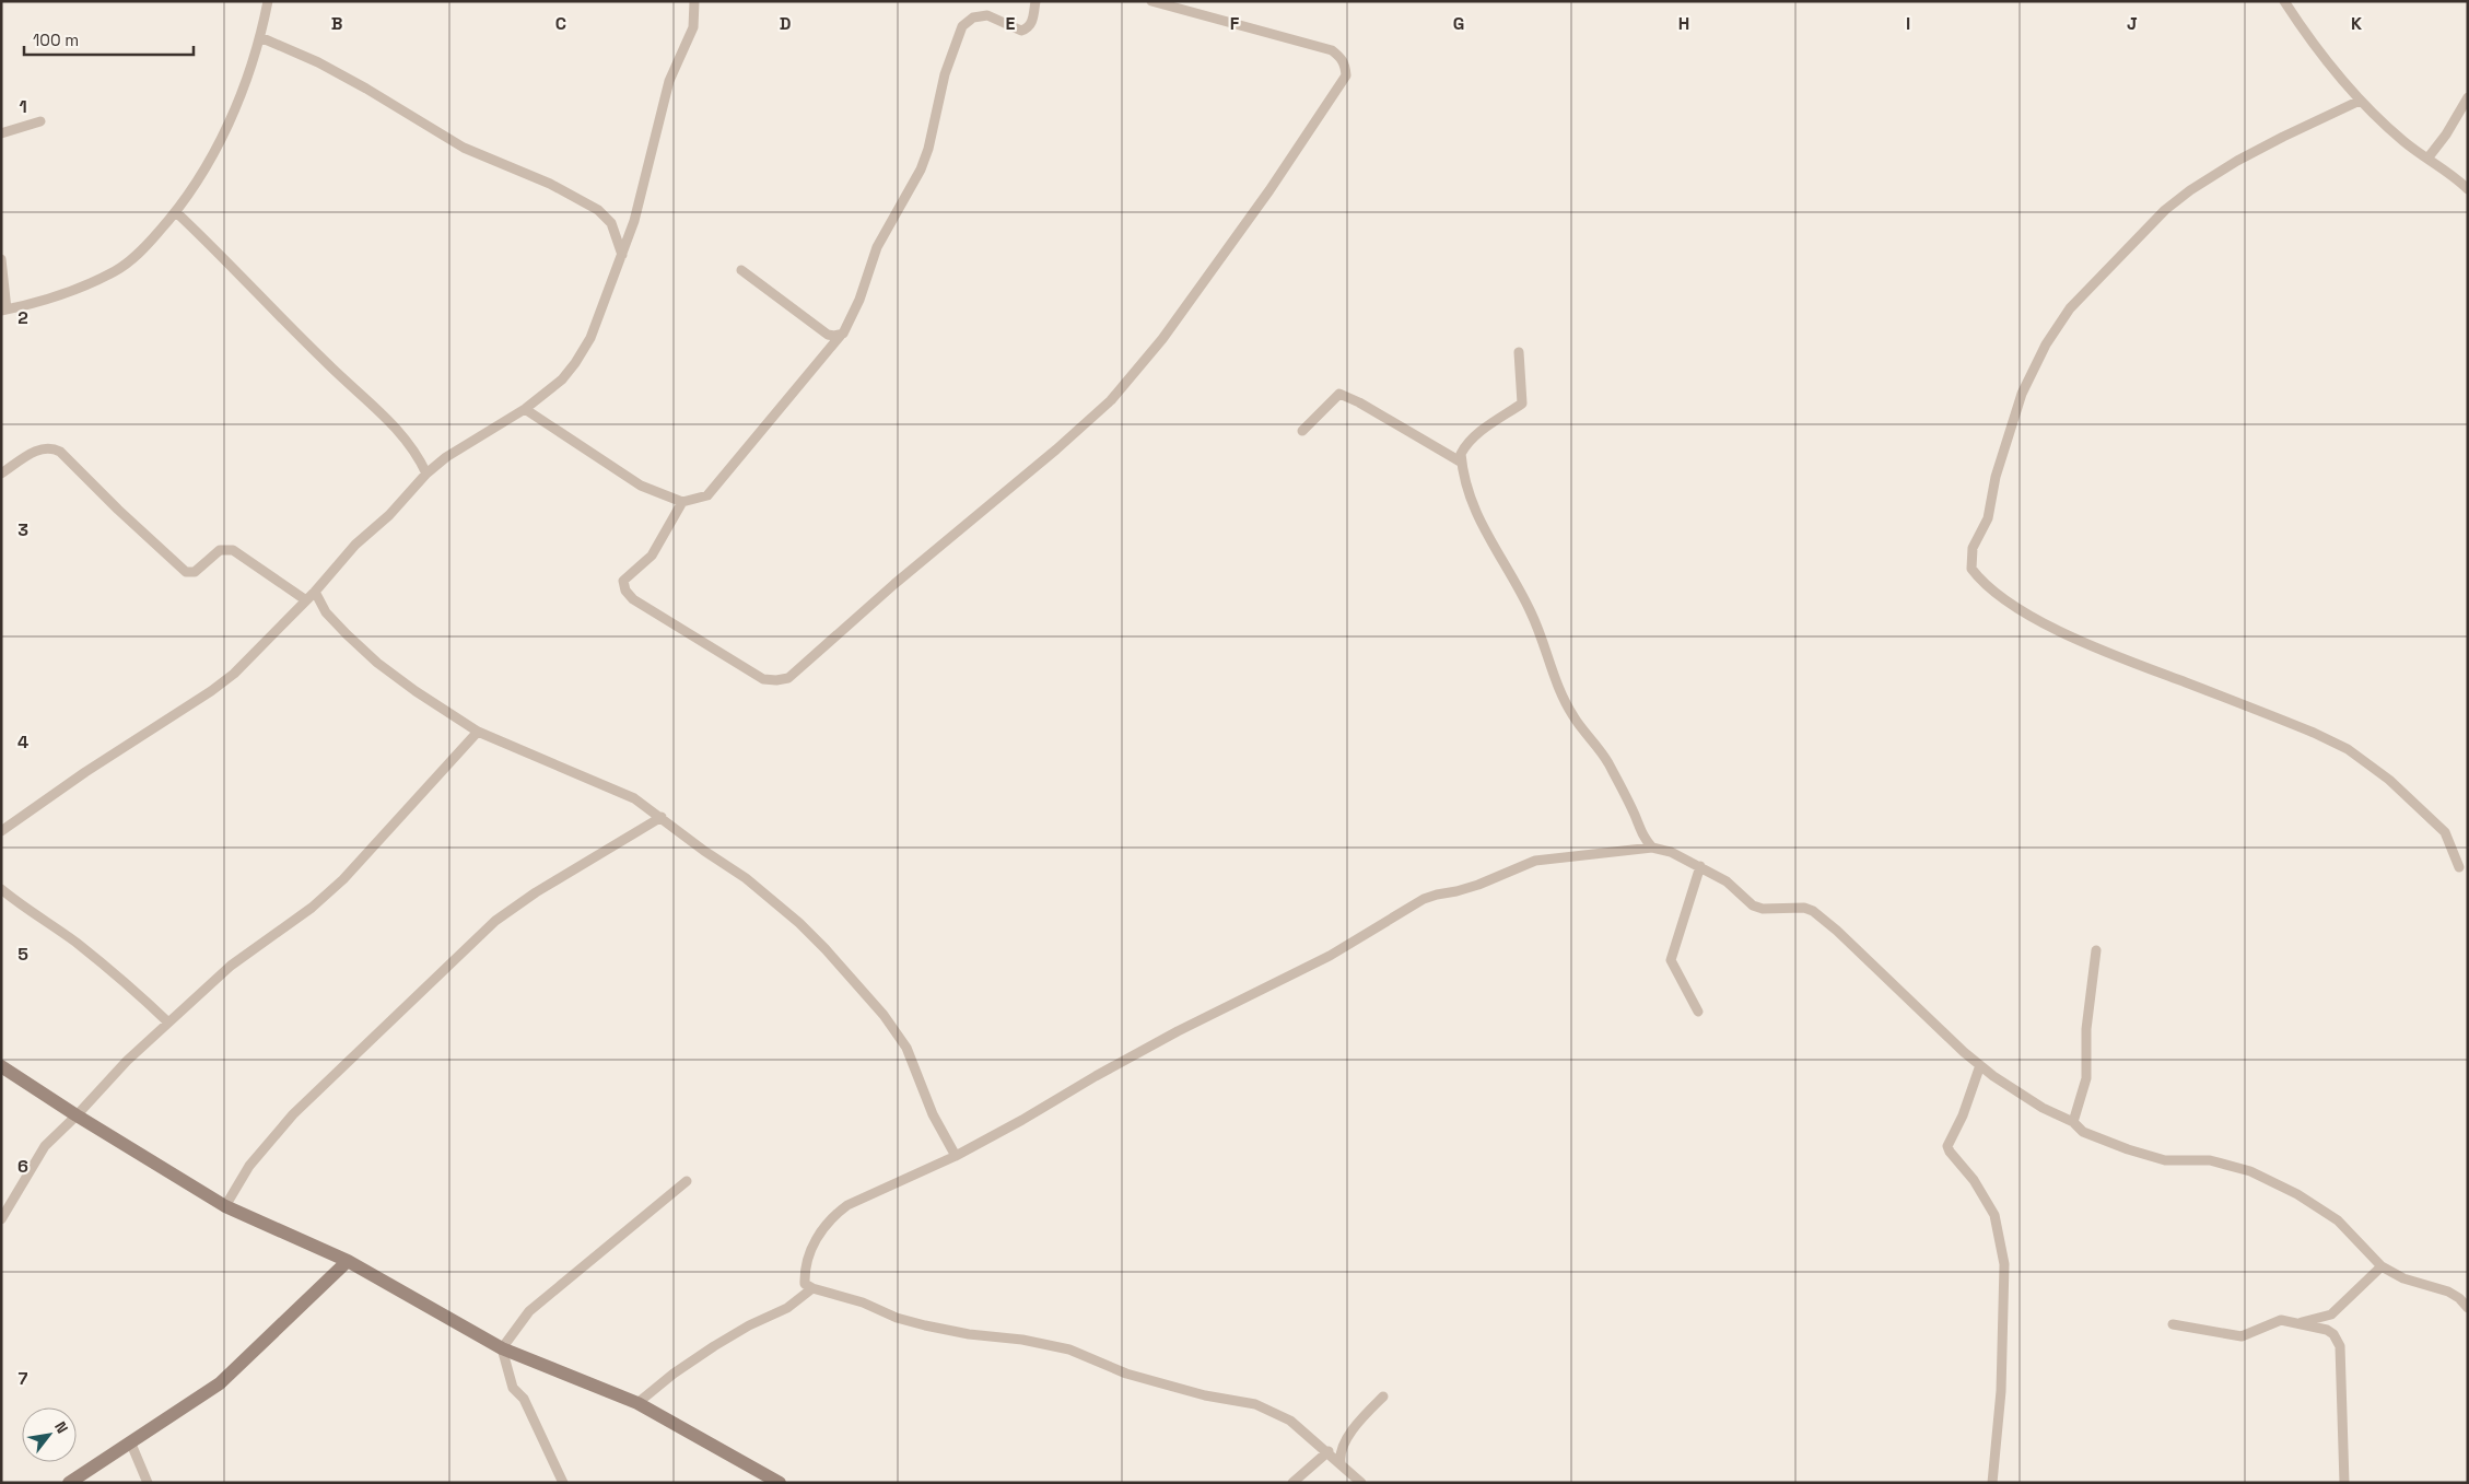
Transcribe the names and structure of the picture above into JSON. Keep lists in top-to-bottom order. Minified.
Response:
{"scale_bar":"100 m","north":"top right","grid":{"columns":["B","C","D","E","F","G","H","I","J","K"],"rows":["1","2","3","4","5","6","7"]}}
